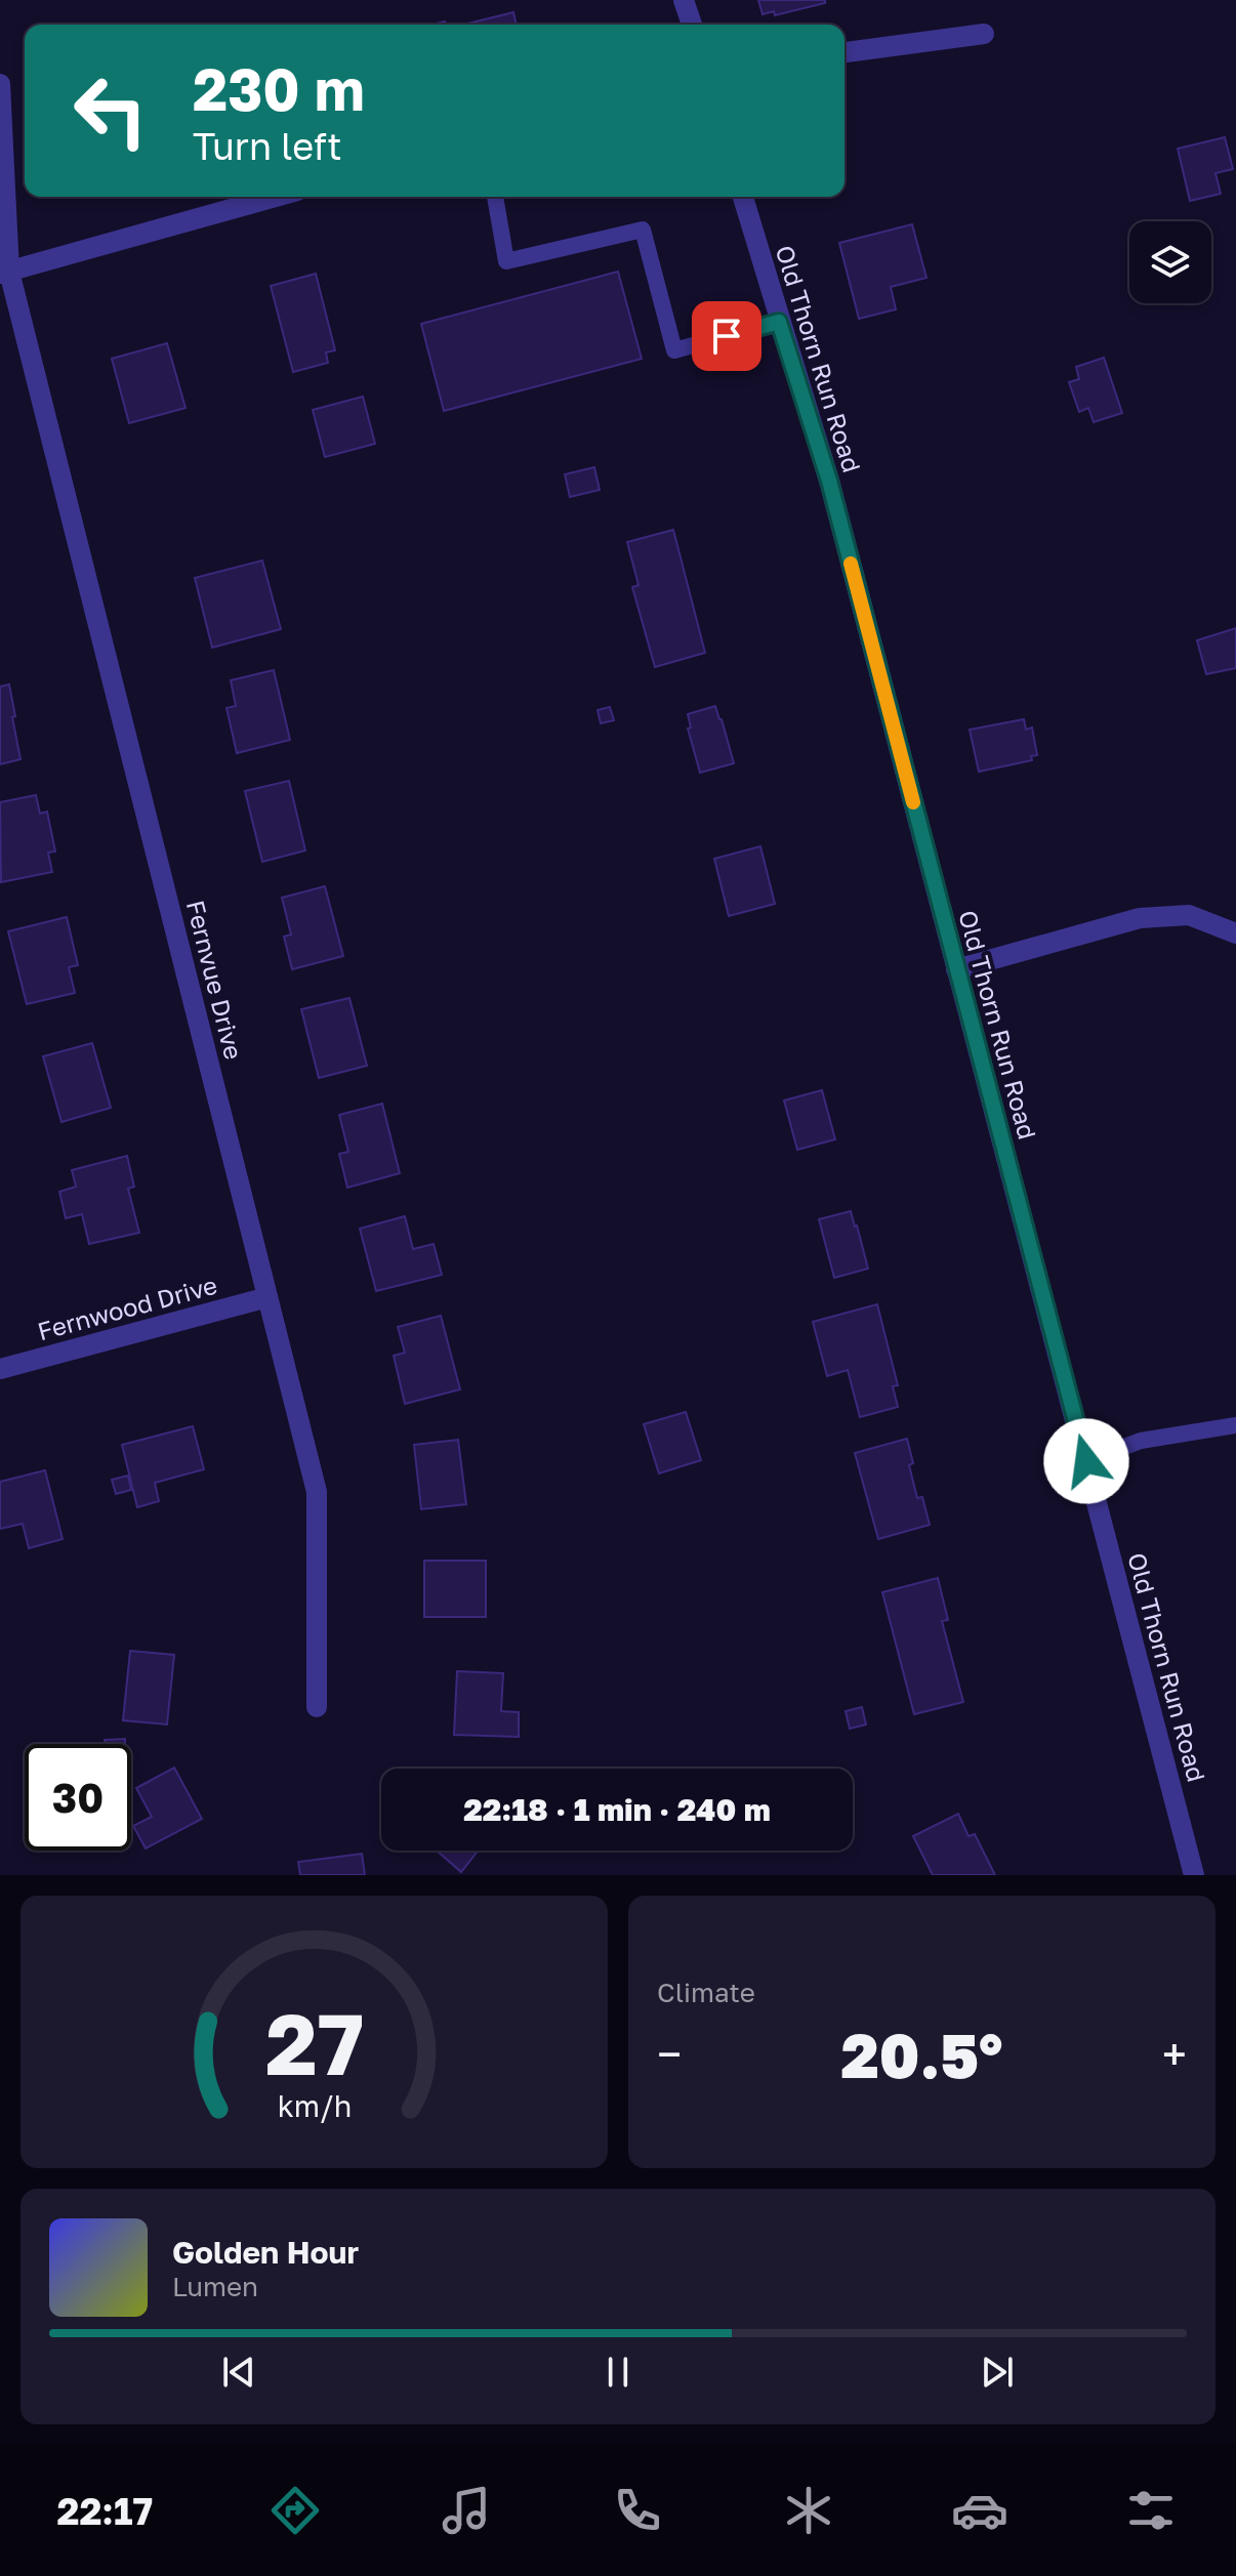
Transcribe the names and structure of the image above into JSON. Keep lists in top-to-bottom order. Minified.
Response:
{"streets":{"street":["Old Thorn Run Road","Fernvue Drive","Fernwood Drive"]},"crossings":[["Fernvue Drive","Fernwood Drive"]],"page":{"turn":["230 m","Turn left"],"limit":"30","trip":"22:18 · 1 min · 240 m","tile":"Climate","heat":["−","20.5°","+"],"song":["Golden Hour","Lumen"],"tabs":"22:17","gauge":["27","km/h"]}}
